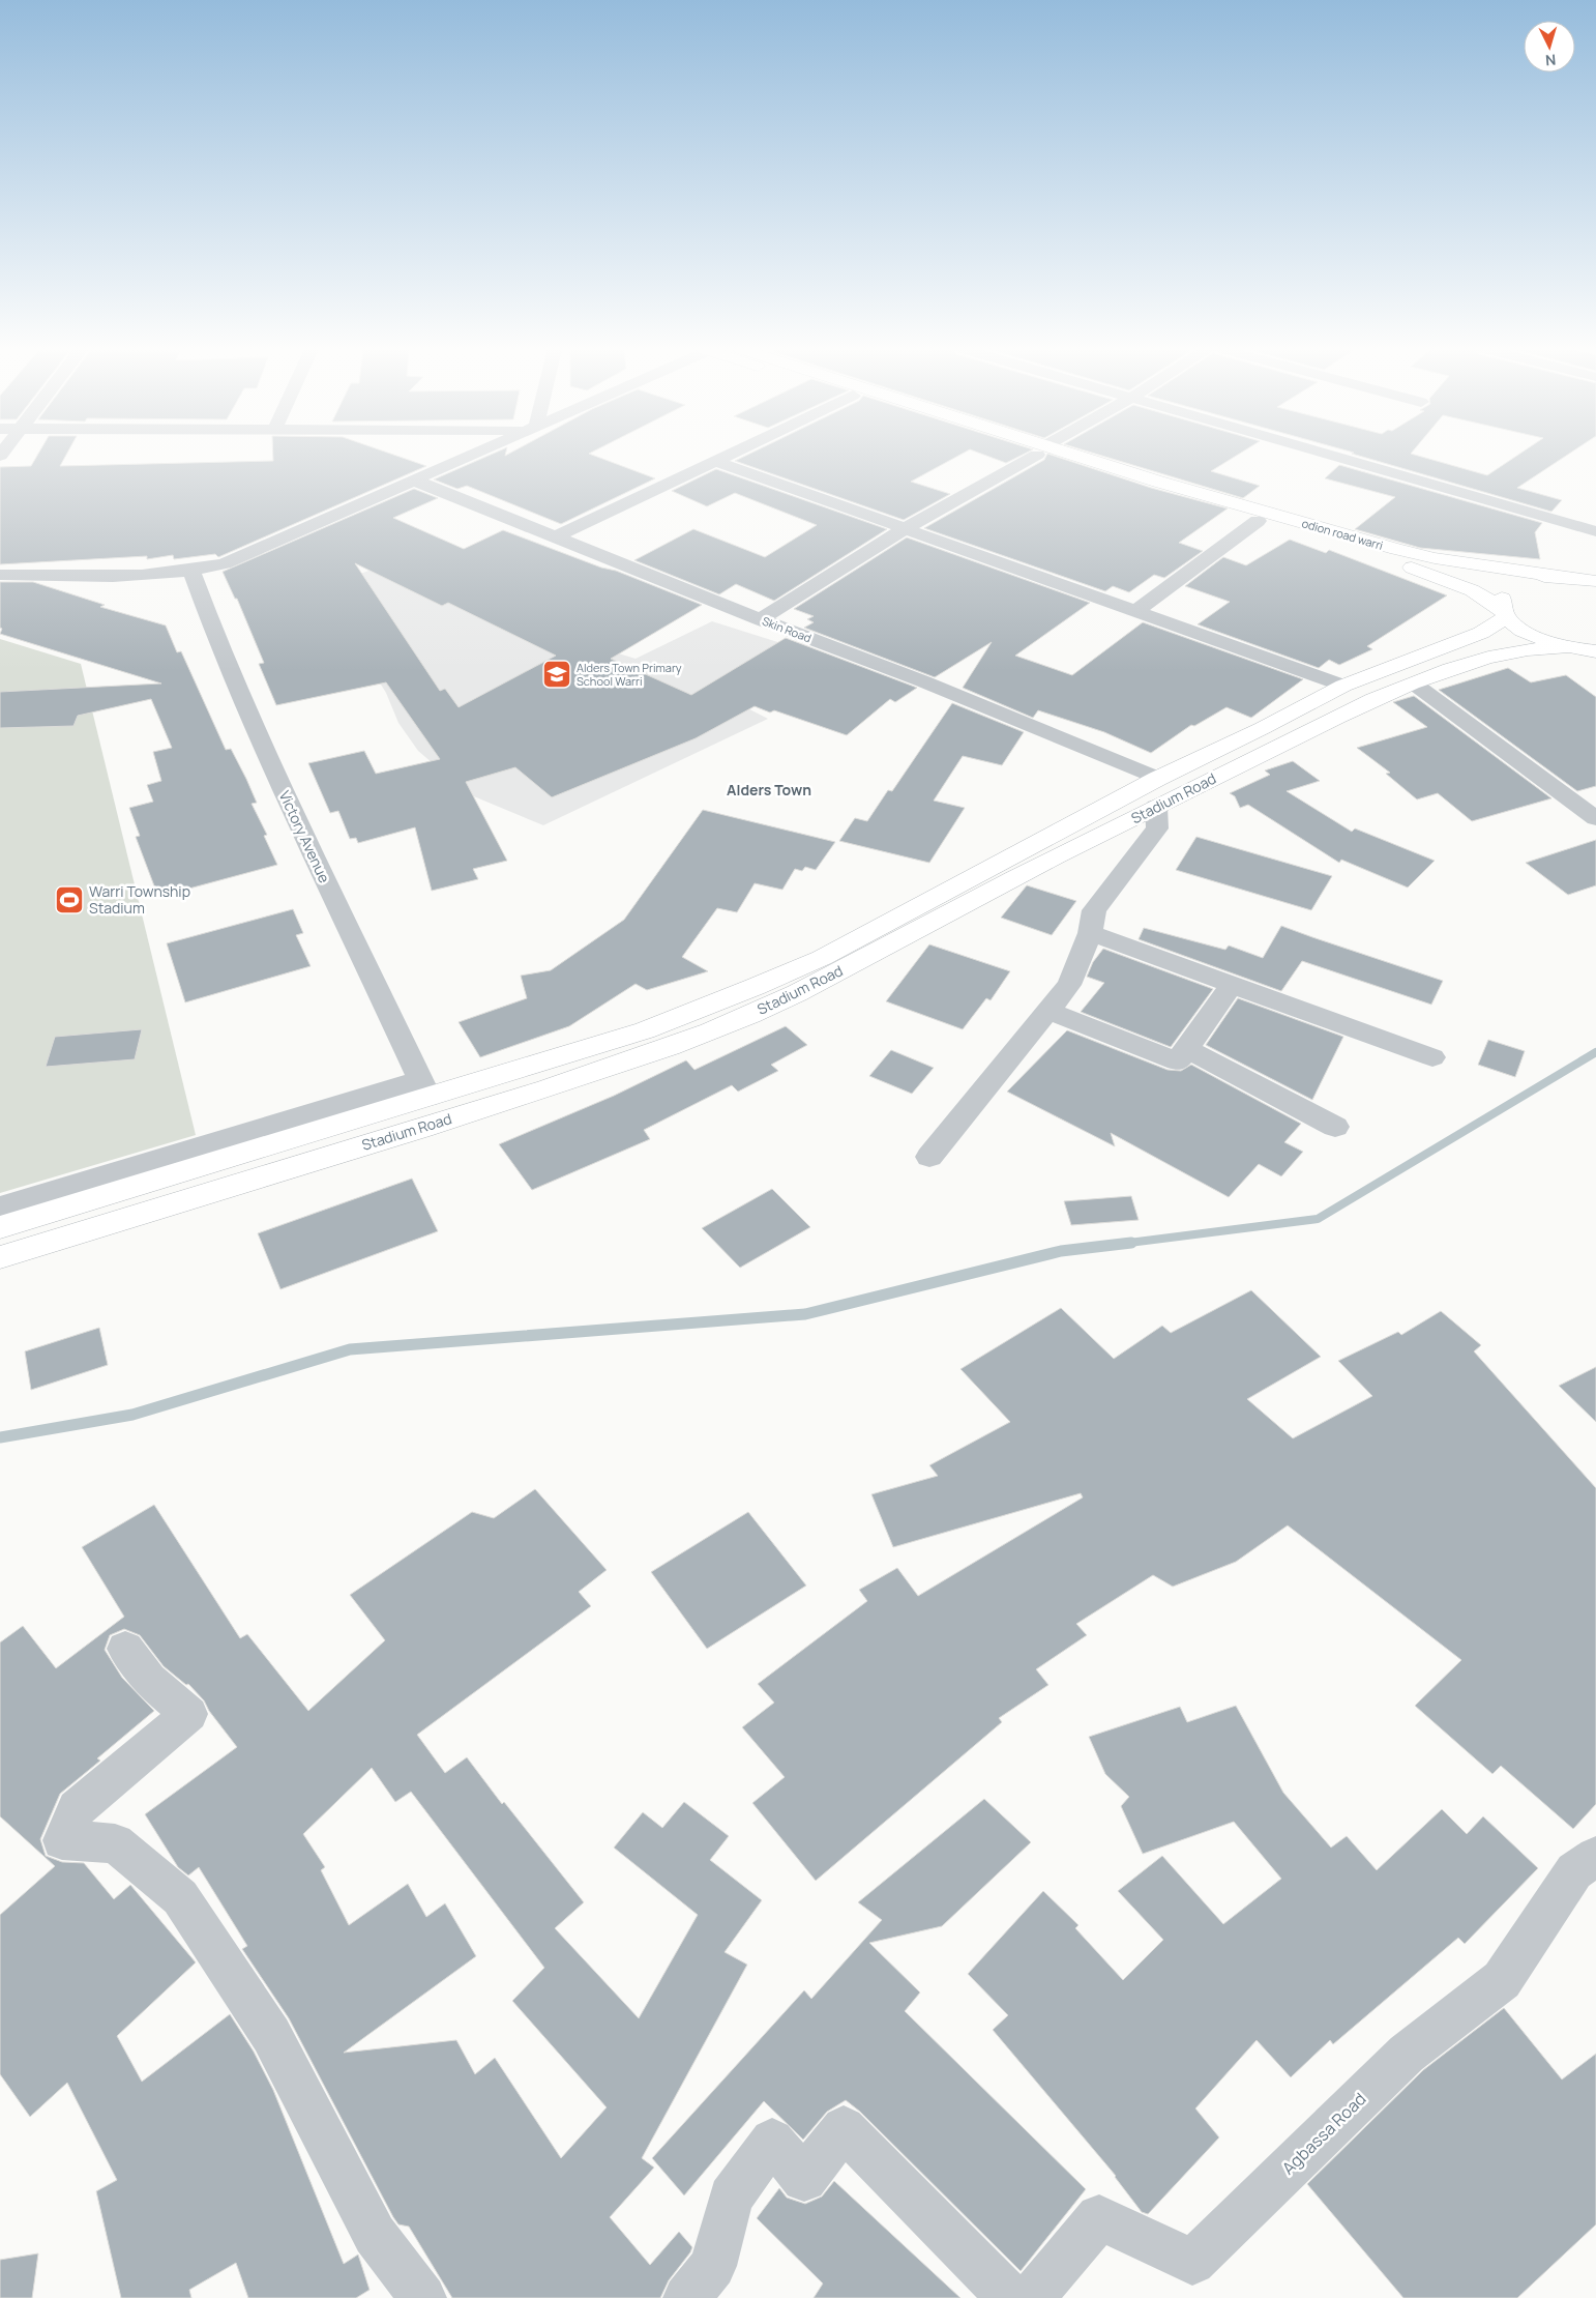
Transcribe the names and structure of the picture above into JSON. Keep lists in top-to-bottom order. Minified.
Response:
{"streets":{"main road":["odion road warri","Stadium Road"],"street":["Skin Road","Victory Avenue","Agbassa Road"]},"crossings":[["odion road warri","Stadium Road"],["Skin Road","Stadium Road"],["Stadium Road","Victory Avenue"]],"districts":["Alders Town"],"places":{"school or university":["Alders Town Primary School Warri"],"sports":["Warri Township Stadium"]},"north":"bottom"}
